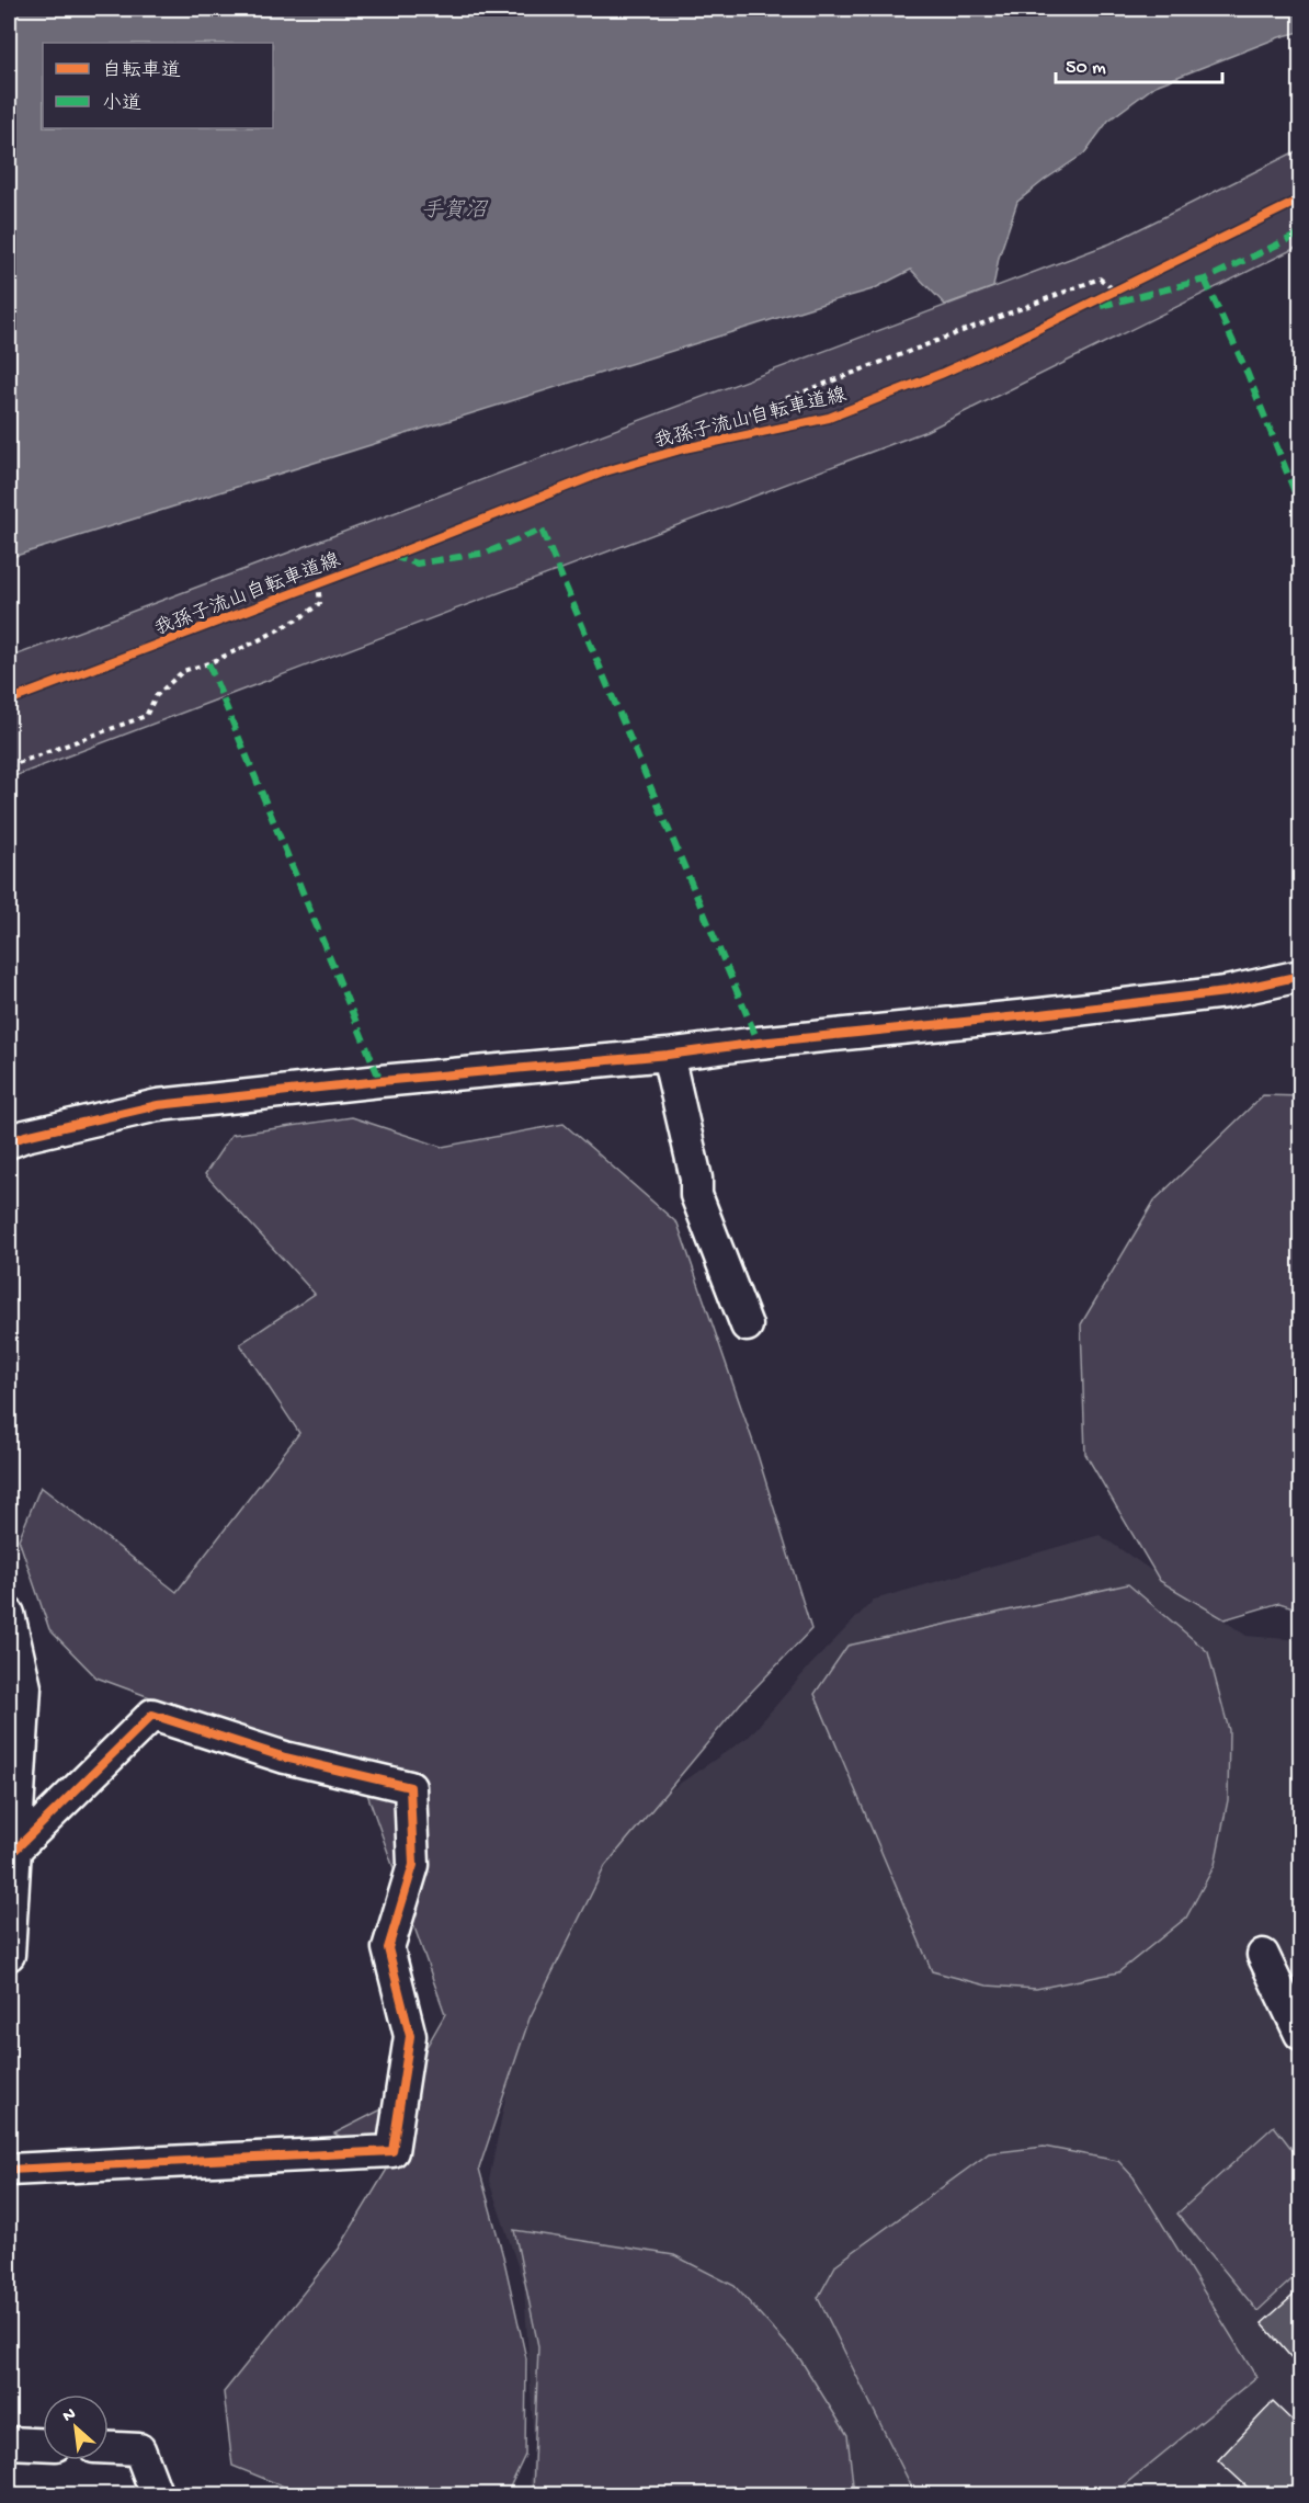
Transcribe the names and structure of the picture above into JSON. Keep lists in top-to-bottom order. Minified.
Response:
{"streets":{"cycle path":["我孫子流山自転車道線"]},"water":["手賀沼"],"legend":["自転車道","小道"],"scale_bar":"50 m","north":"top left"}
